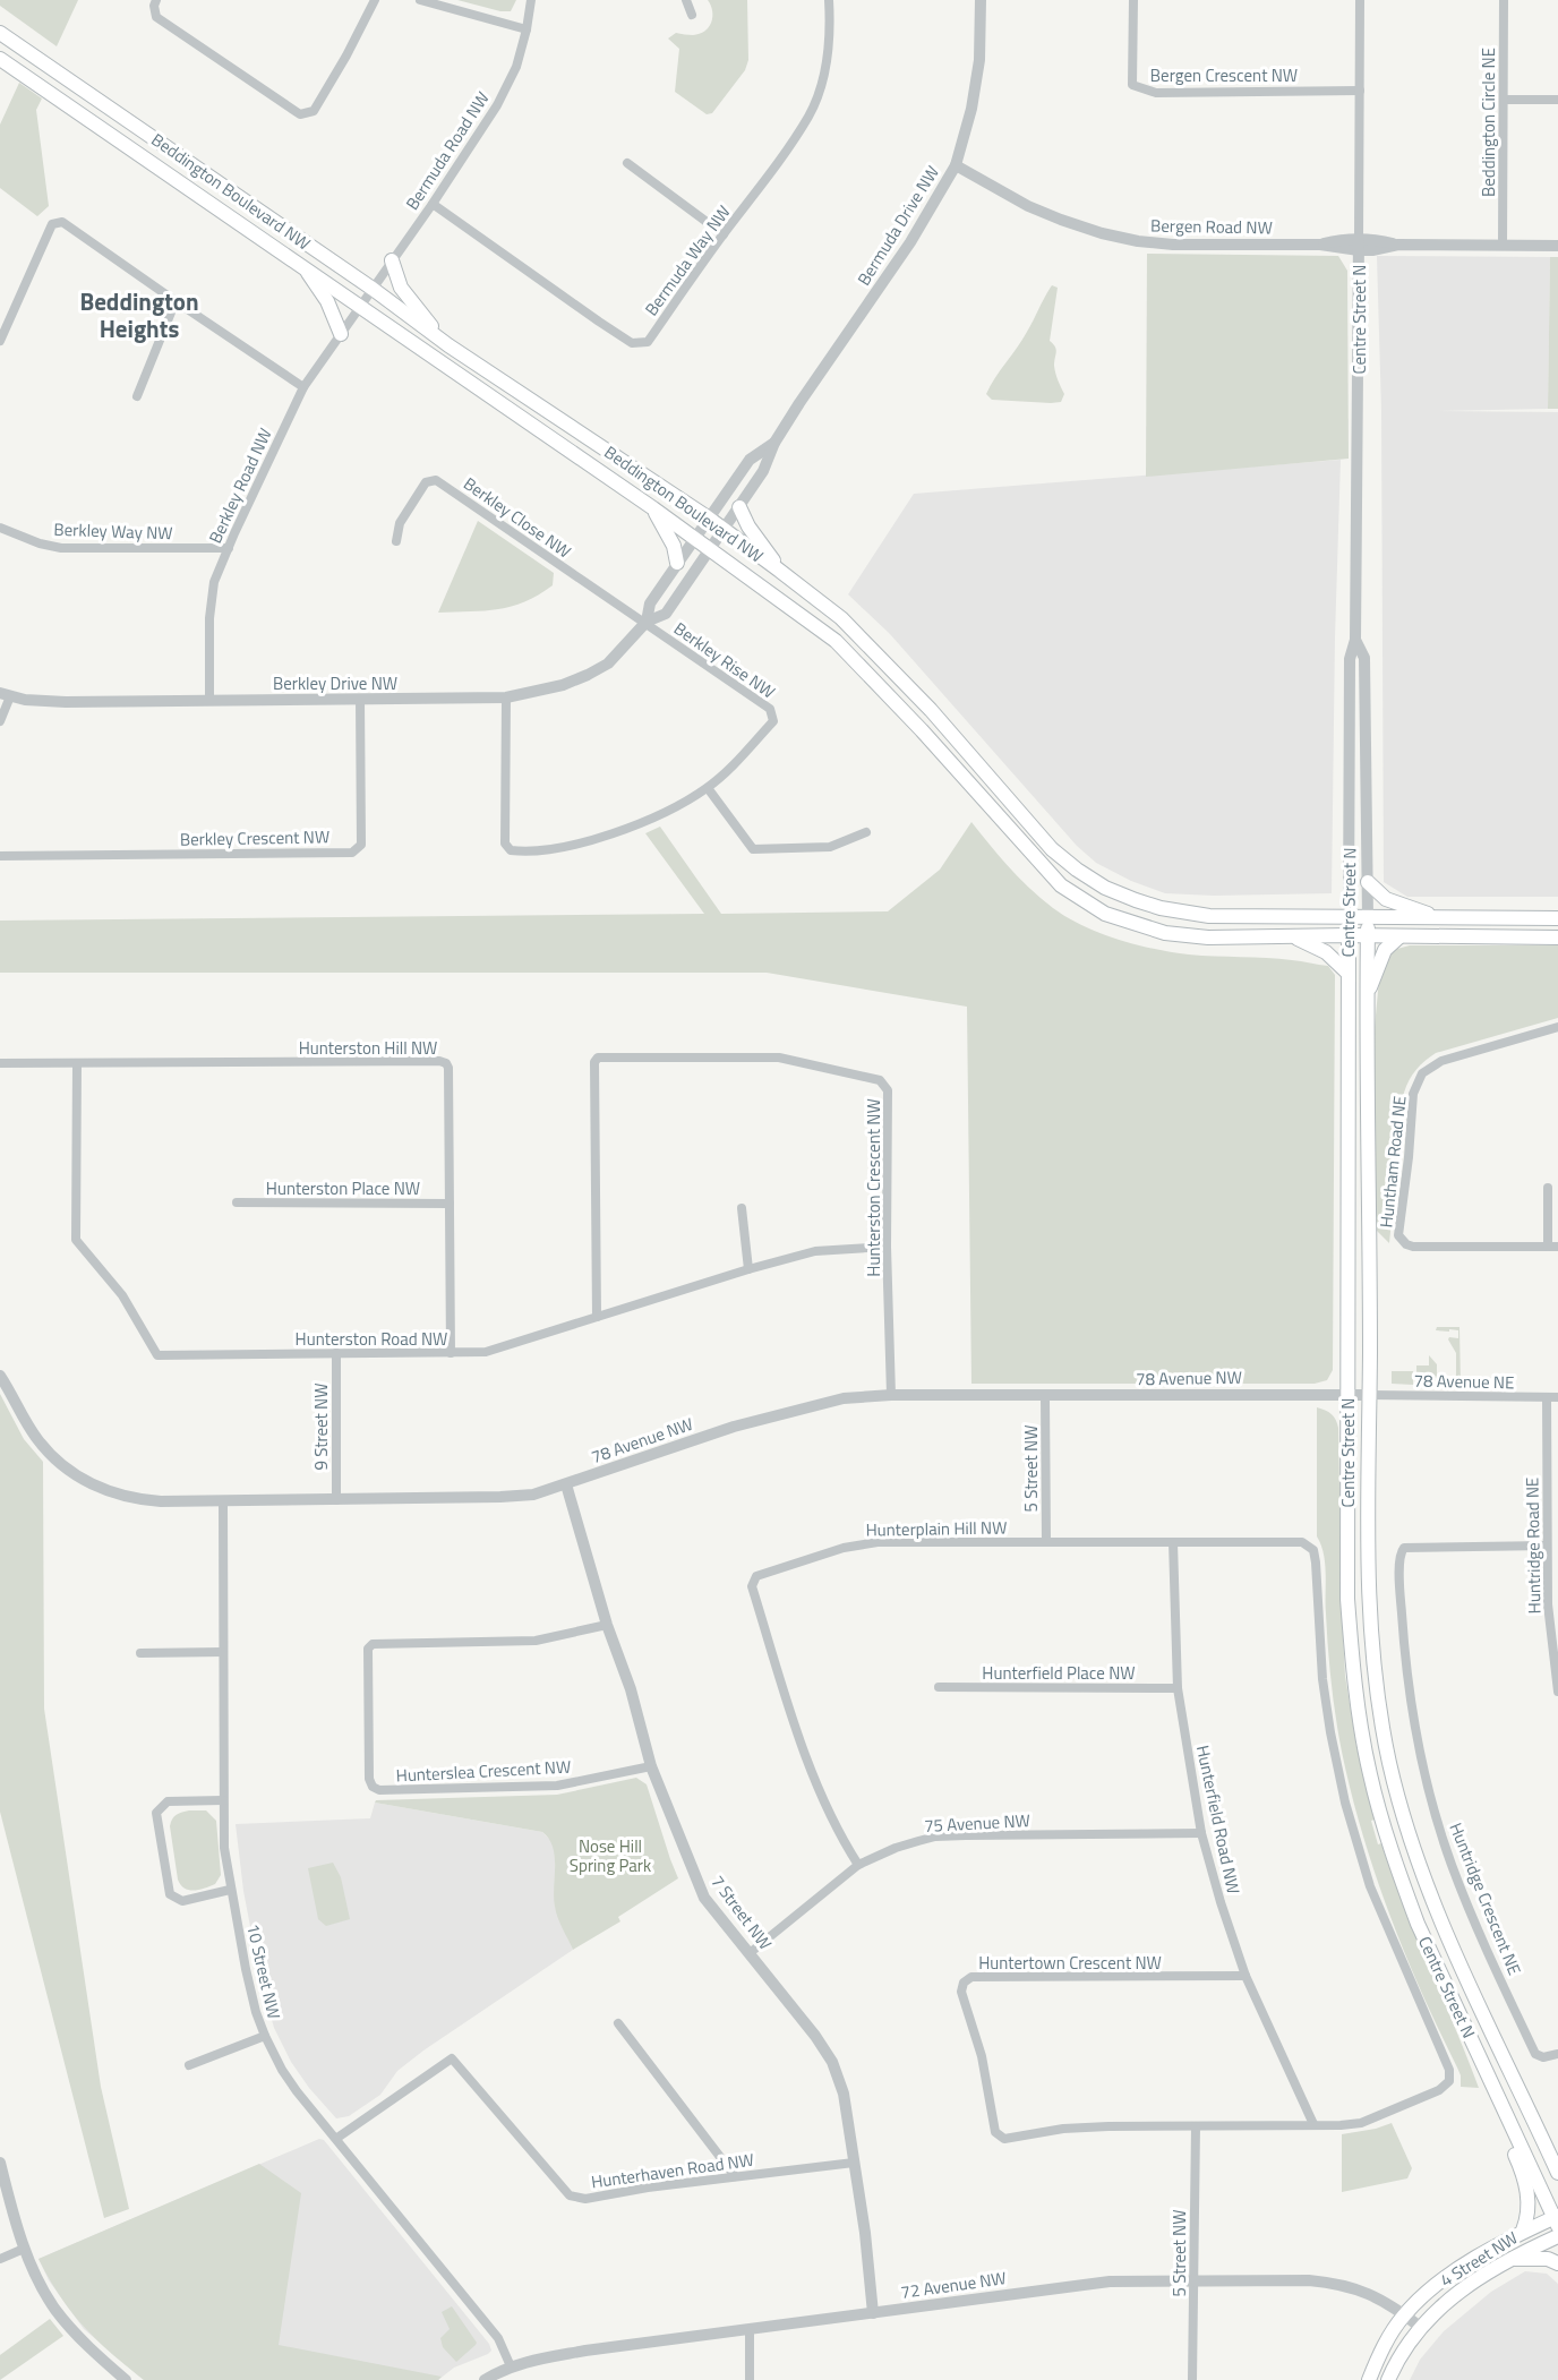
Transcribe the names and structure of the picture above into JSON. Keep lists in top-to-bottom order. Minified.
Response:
{"streets":{"main road":["Beddington Boulevard NW","Centre Street N","4 Street NW"],"street":["Bergen Crescent NW","Beddington Circle NE","Bermuda Road NW","Bermuda Drive NW","Bergen Road NW","Bermuda Way NW","Berkley Road NW","Berkley Close NW","Berkley Way NW","Berkley Rise NW","Berkley Drive NW","Berkley Crescent NW","Hunterston Hill NW","Huntham Road NE","Hunterston Place NW","Hunterston Crescent NW","Hunterston Road NW","78 Avenue NW","78 Avenue NE","9 Street NW","5 Street NW","Hunterplain Hill NW","Huntridge Road NE","Hunterfield Place NW","Hunterslea Crescent NW","Hunterfield Road NW","75 Avenue NW","Huntridge Crescent NE","7 Street NW","Huntertown Crescent NW","10 Street NW","Hunterhaven Road NW","72 Avenue NW"]},"crossings":[["Bergen Crescent NW","Centre Street N"],["Beddington Circle NE","Bergen Road NW"],["Bermuda Road NW","Beddington Boulevard NW"],["Bermuda Road NW","Bermuda Way NW"],["Bermuda Road NW","Berkley Road NW"],["Beddington Boulevard NW","Bermuda Drive NW"],["Beddington Boulevard NW","Centre Street N"],["Beddington Boulevard NW","Berkley Road NW"],["Beddington Boulevard NW","Berkley Drive NW"],["Bermuda Drive NW","Bergen Road NW"],["Bermuda Drive NW","Berkley Drive NW"],["Bergen Road NW","Centre Street N"],["Centre Street N","78 Avenue NW"],["Centre Street N","78 Avenue NE"],["Centre Street N","4 Street NW"],["Berkley Road NW","Berkley Way NW"],["Berkley Road NW","Berkley Drive NW"],["Berkley Close NW","Berkley Rise NW"],["Berkley Close NW","Berkley Drive NW"],["Berkley Rise NW","Berkley Drive NW"],["Berkley Drive NW","Berkley Crescent NW"],["Hunterston Hill NW","Hunterston Place NW"],["Hunterston Hill NW","Hunterston Road NW"],["Hunterston Crescent NW","Hunterston Road NW"],["Hunterston Crescent NW","78 Avenue NW"],["Hunterston Road NW","9 Street NW"],["78 Avenue NW","78 Avenue NE"],["78 Avenue NW","9 Street NW"],["78 Avenue NW","5 Street NW"],["78 Avenue NW","7 Street NW"],["78 Avenue NW","10 Street NW"],["78 Avenue NE","Huntridge Road NE"],["5 Street NW","Hunterplain Hill NW"],["5 Street NW","Huntertown Crescent NW"],["5 Street NW","72 Avenue NW"],["Hunterplain Hill NW","Hunterfield Road NW"],["Hunterplain Hill NW","75 Avenue NW"],["Hunterplain Hill NW","Huntertown Crescent NW"],["Huntridge Road NE","Huntridge Crescent NE"],["Hunterfield Place NW","Hunterfield Road NW"],["Hunterslea Crescent NW","7 Street NW"],["Hunterfield Road NW","75 Avenue NW"],["Hunterfield Road NW","Huntertown Crescent NW"],["75 Avenue NW","7 Street NW"],["7 Street NW","Hunterhaven Road NW"],["7 Street NW","72 Avenue NW"],["10 Street NW","Hunterhaven Road NW"],["10 Street NW","72 Avenue NW"],["4 Street NW","72 Avenue NW"]],"districts":["Beddington Heights"],"parks":["Nose Hill Spring Park"]}
